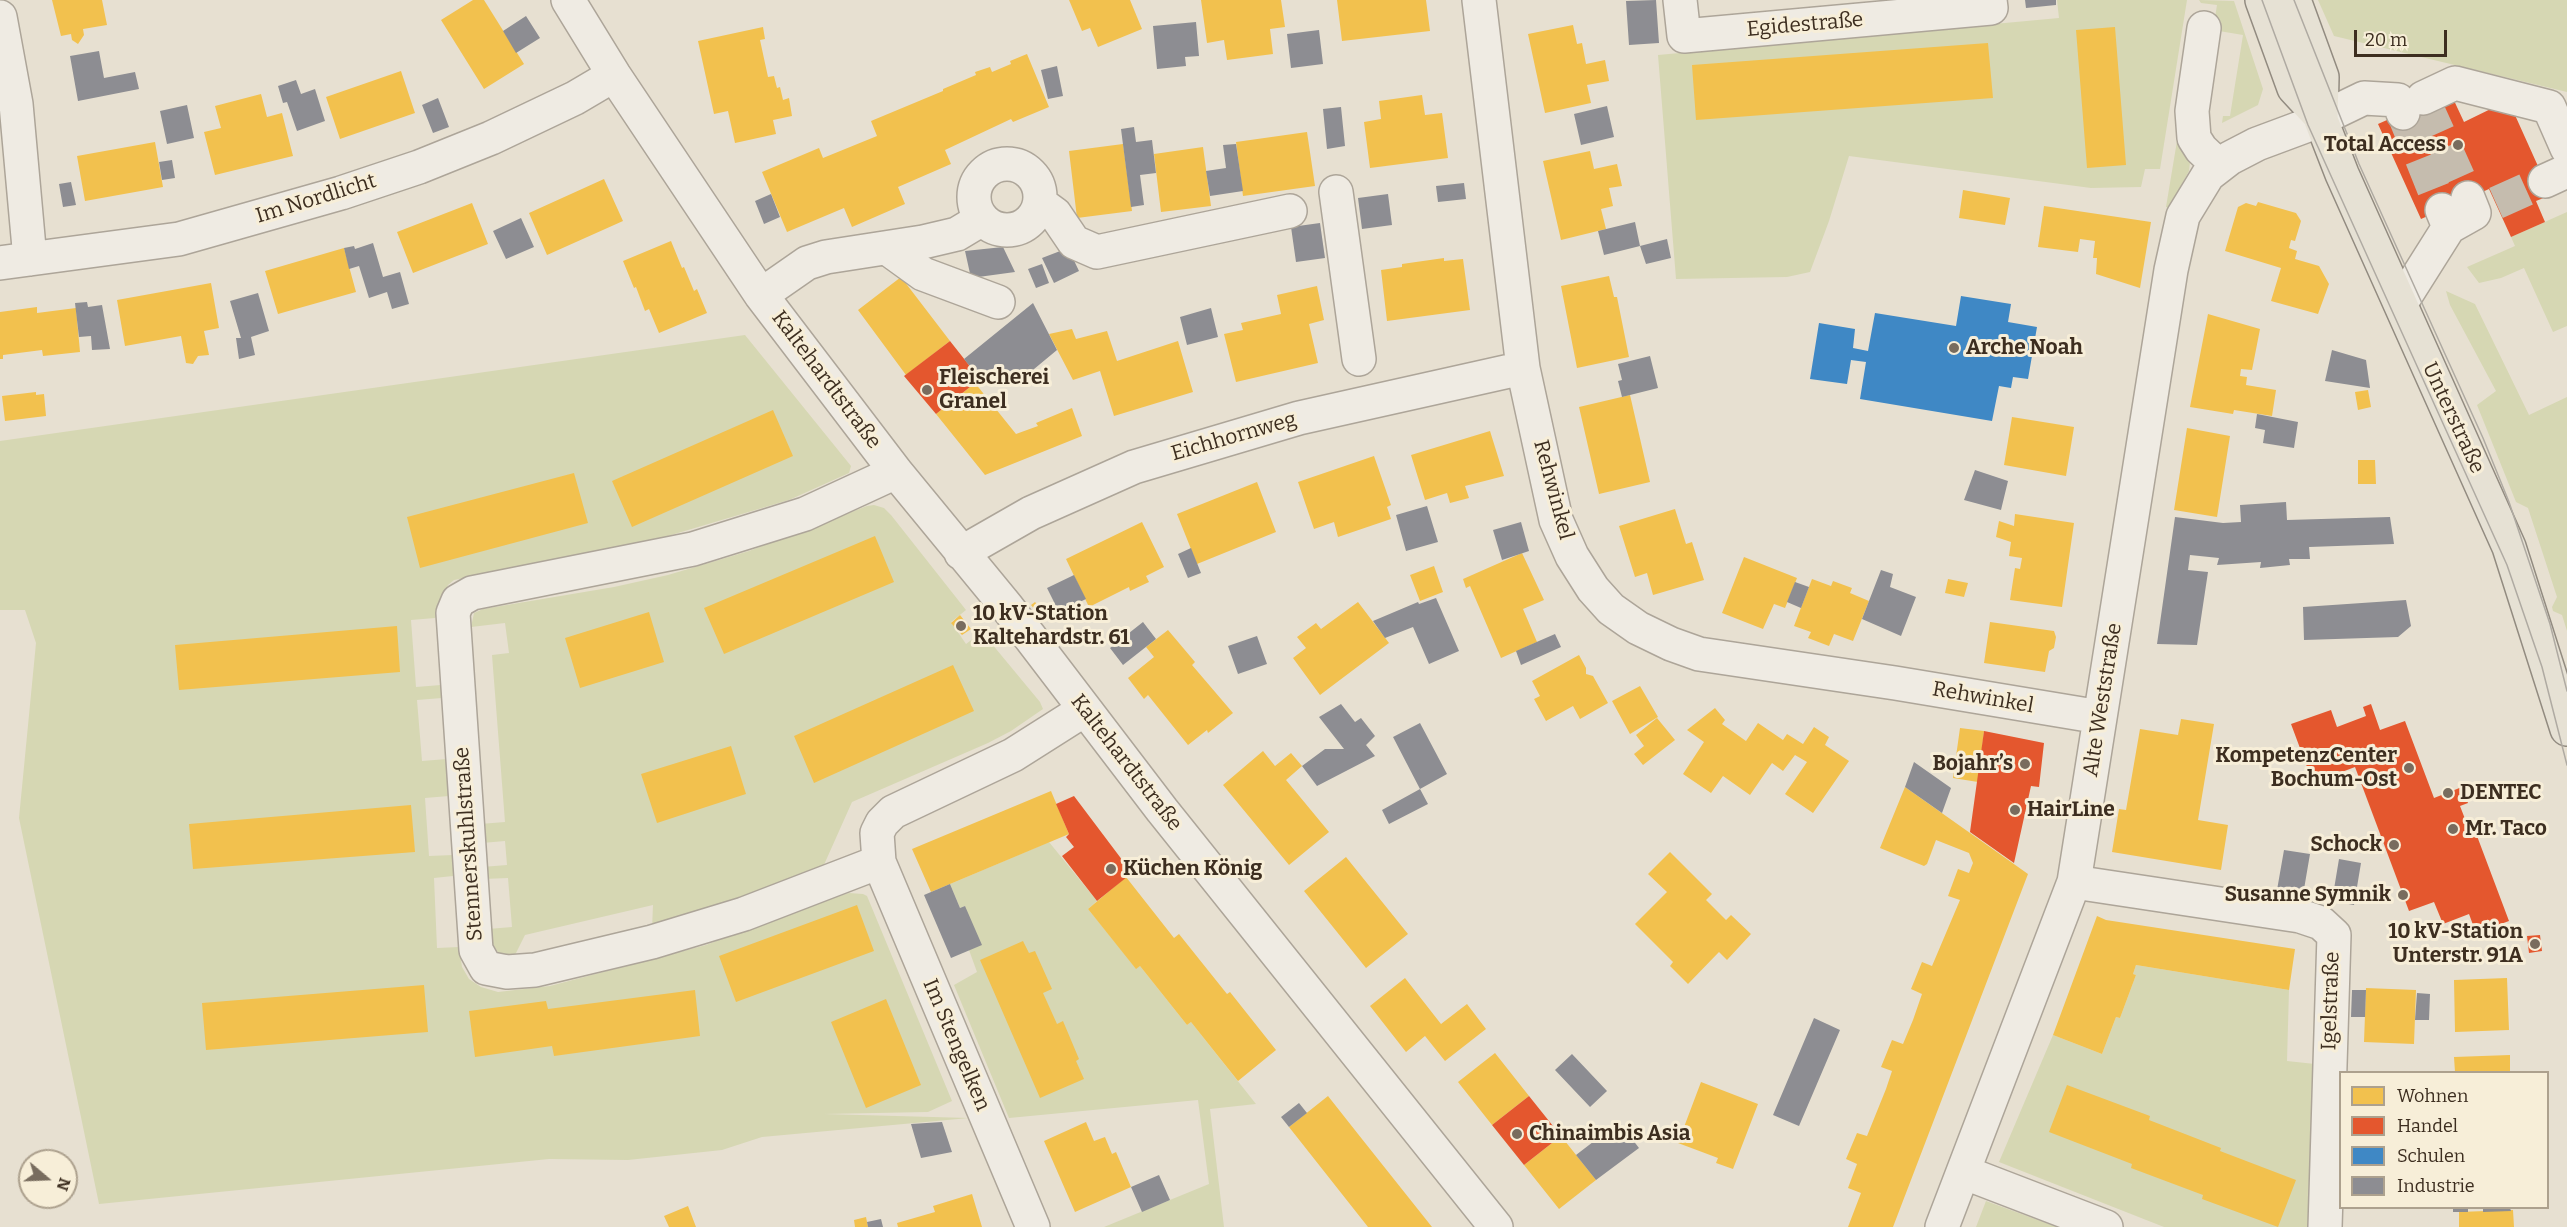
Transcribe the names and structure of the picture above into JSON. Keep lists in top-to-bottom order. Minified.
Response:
{"streets":{"main road":["Unterstraße"],"street":["Egidestraße","Im Nordlicht","Kaltehardtstraße","Eichhornweg","Rehwinkel","Alte Weststraße","Stennerskuhlstraße","Igelstraße","Im Stengelken"]},"crossings":[["Im Nordlicht","Kaltehardtstraße"],["Kaltehardtstraße","Eichhornweg"],["Kaltehardtstraße","Stennerskuhlstraße"],["Unterstraße","Alte Weststraße"],["Eichhornweg","Rehwinkel"],["Rehwinkel","Alte Weststraße"],["Alte Weststraße","Igelstraße"],["Stennerskuhlstraße","Im Stengelken"]],"places":["Total Access","Arche Noah","Fleischerei Granel","10 kV-Station Kaltehardstr. 61","Bojahr’s","KompetenzCenter Bochum-Ost","DENTEC","HairLine","Mr. Taco","Schock","Küchen König","Susanne Symnik","10 kV-Station Unterstr. 91A","Chinaimbis Asia"],"legend":["Wohnen","Handel","Schulen","Industrie"],"scale_bar":"20 m","north":"right"}
